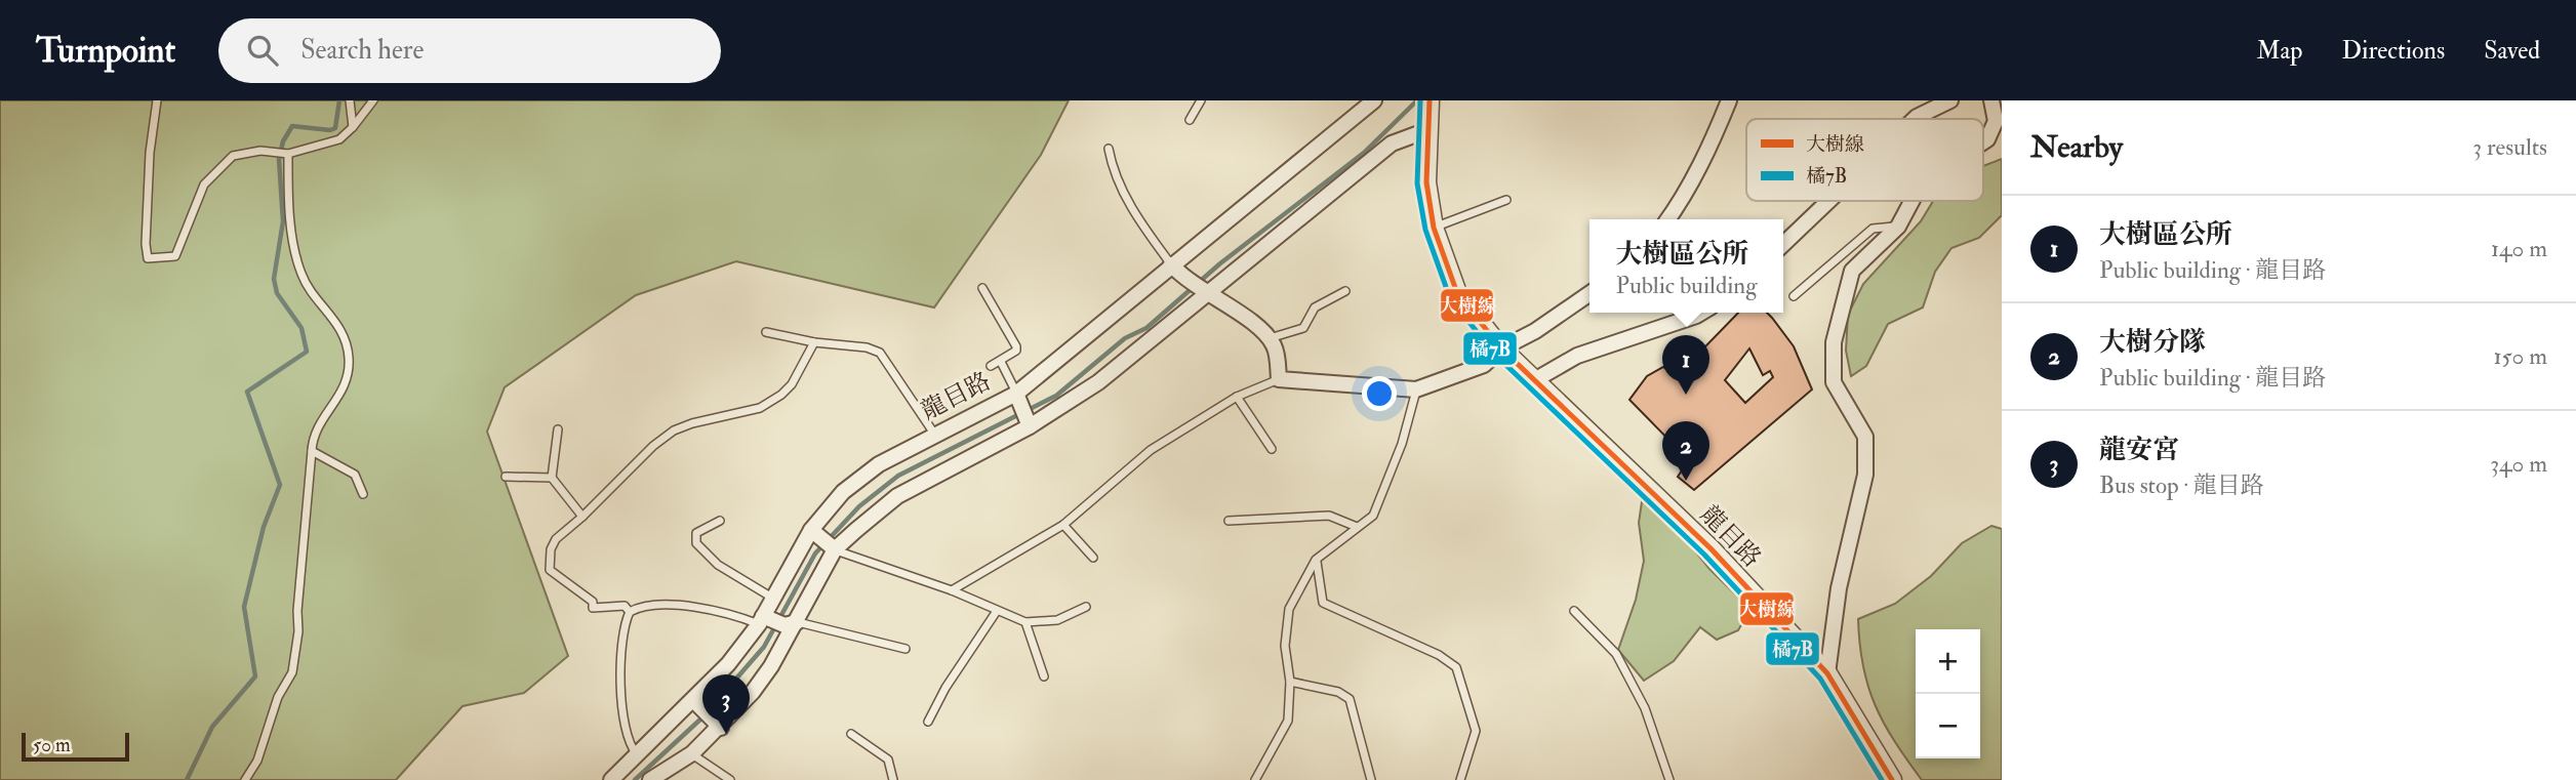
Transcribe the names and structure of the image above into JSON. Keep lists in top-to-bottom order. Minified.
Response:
{"streets":{"street":["龍目路"]},"lines":["transit line 大樹線","transit line 橘7B"],"legend":["大樹線","橘7B"],"scale_bar":"50 m","page":{"header":"Turnpoint","search":"Search here","nav":["Map","Directions","Saved"],"heading":["Nearby","3 results"],"list":[{"mark":"1","name":"大樹區公所","note":"Public building · 龍目路","value":"140 m"},{"mark":"2","name":"大樹分隊","note":"Public building · 龍目路","value":"150 m"},{"mark":"3","name":"龍安宮","note":"Bus stop · 龍目路","value":"340 m"}],"popup":["大樹區公所","Public building"],"pins":["1","2","3"],"map_buttons":["+","−"],"scale":"50 m"}}
